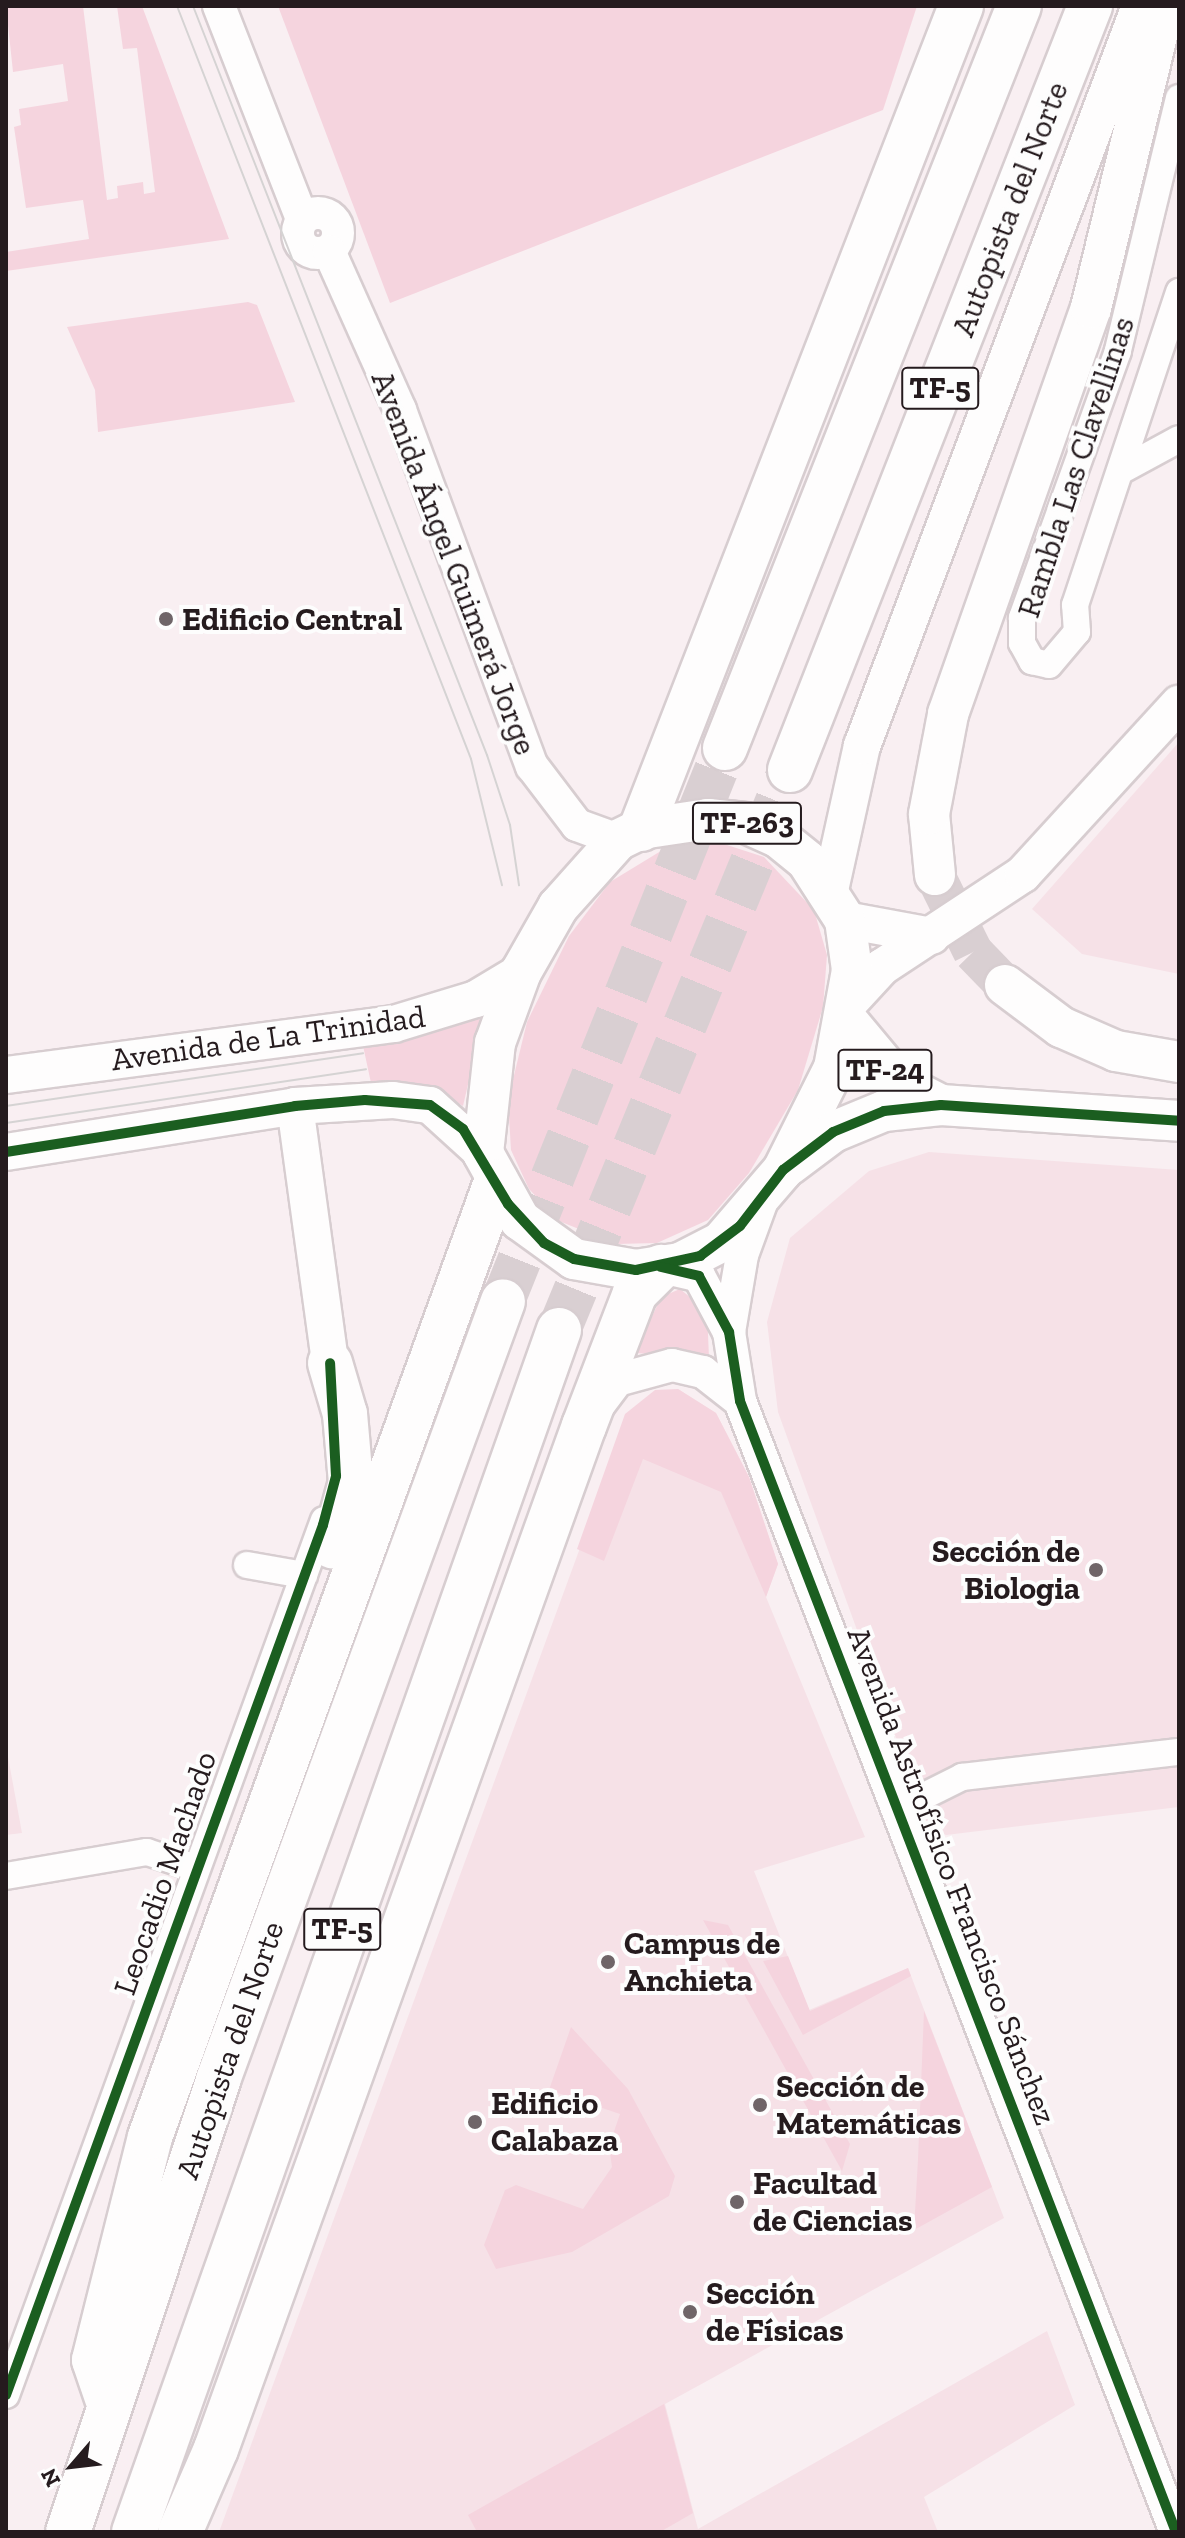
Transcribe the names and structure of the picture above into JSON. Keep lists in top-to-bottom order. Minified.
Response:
{"streets":{"highway":["Autopista del Norte","TF-5"],"main road":["TF-263","Avenida de La Trinidad","TF-24"],"street":["Rambla Las Clavellinas","Avenida Ángel Guimerá Jorge","Leocadio Machado","Avenida Astrofísico Francisco Sánchez"]},"crossings":[["Avenida Ángel Guimerá Jorge","TF-263"],["TF-24","Avenida Astrofísico Francisco Sánchez"]],"places":["Edificio Central","Sección de Biologia","Campus de Anchieta","Sección de Matemáticas","Edificio Calabaza","Facultad de Ciencias","Sección de Físicas"],"north":"bottom left"}
